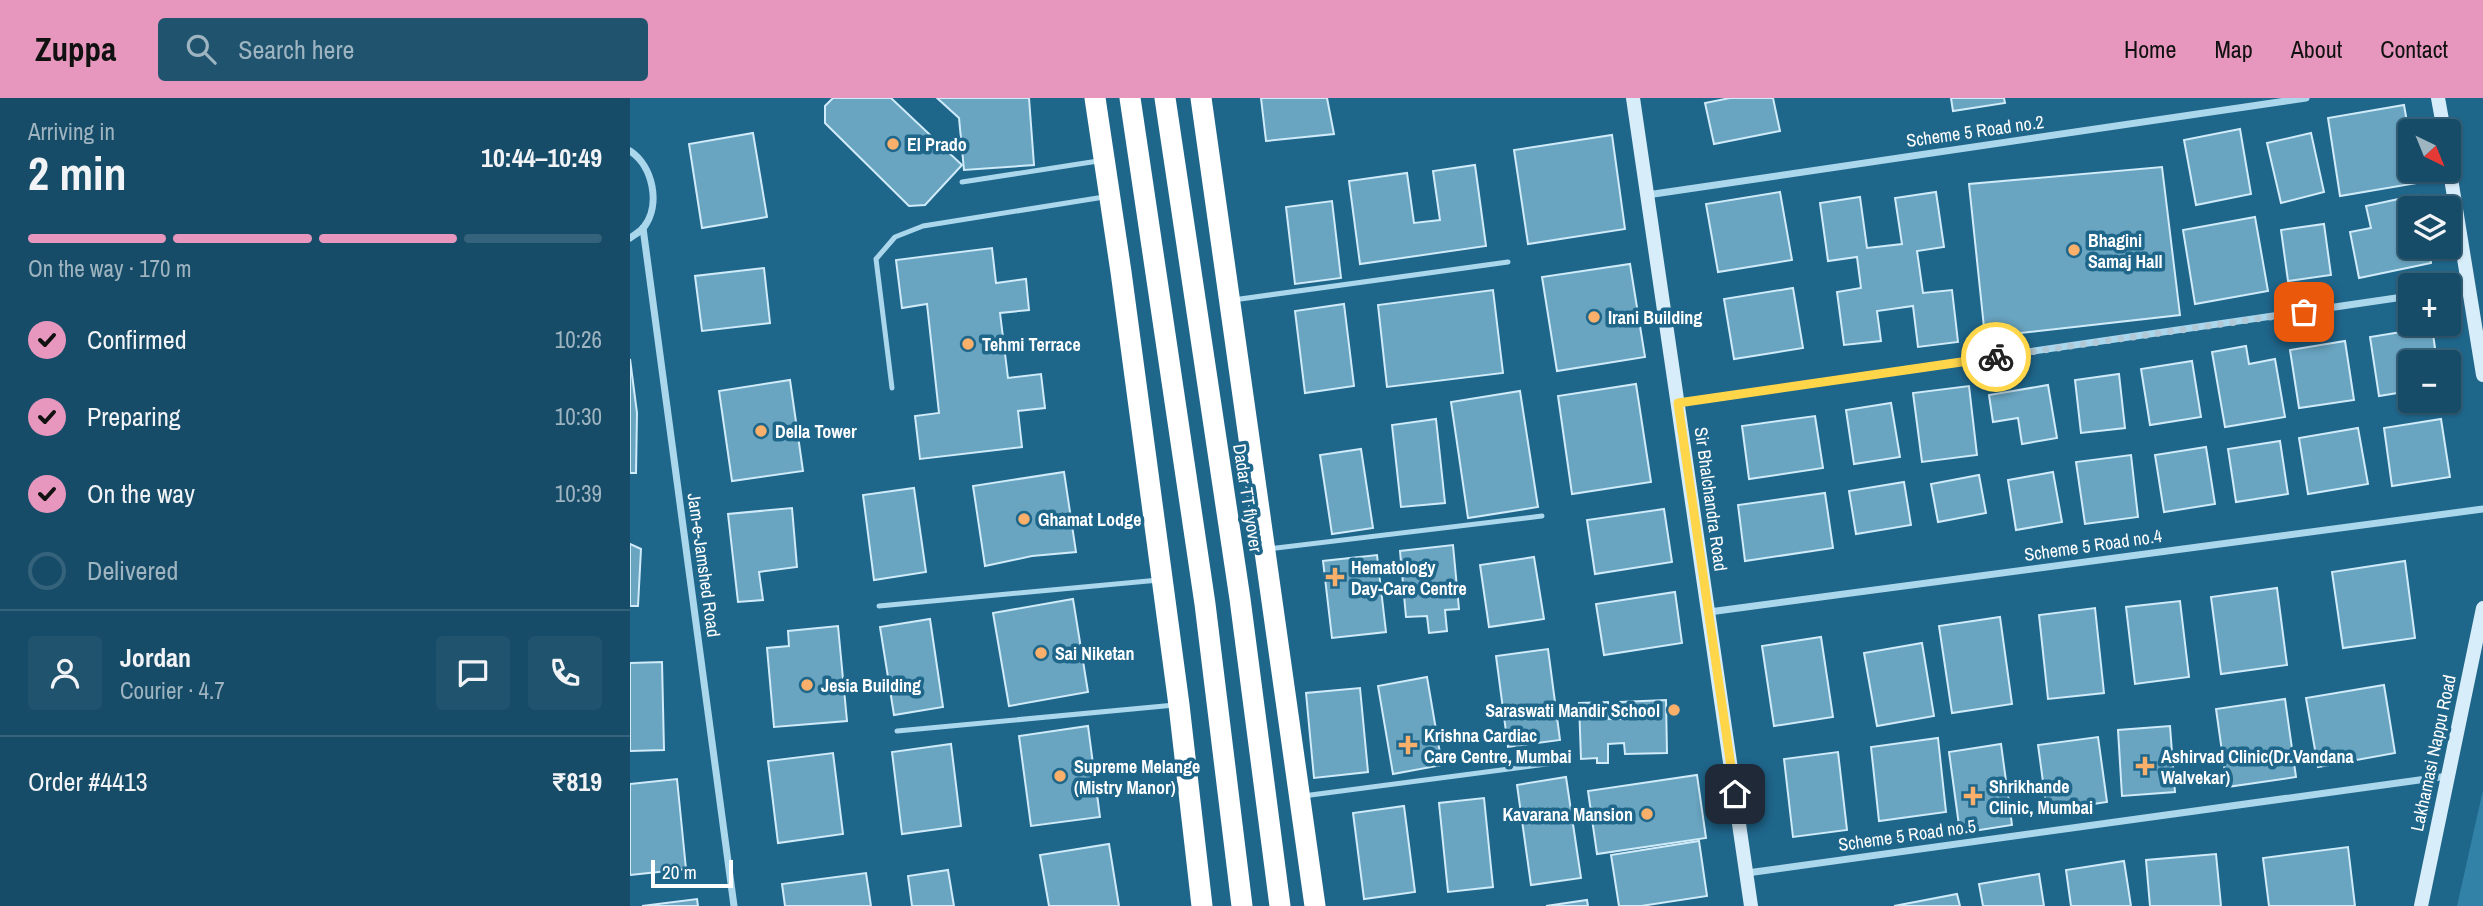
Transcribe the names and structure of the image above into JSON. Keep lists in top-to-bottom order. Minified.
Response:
{"streets":{"highway":["Dadar TT flyover"],"street":["Scheme 5 Road no.2","Sir Bhalchandra Road","Scheme 5 Road no.4","Jam-e-Jamshed Road","Lakhamasi Nappu Road","Scheme 5 Road no.5"]},"crossings":[["Scheme 5 Road no.2","Sir Bhalchandra Road"],["Sir Bhalchandra Road","Scheme 5 Road no.4"],["Sir Bhalchandra Road","Scheme 5 Road no.5"],["Lakhamasi Nappu Road","Scheme 5 Road no.5"]],"places":{"other":["El Prado","Bhagini Samaj Hall","Irani Building","Tehmi Terrace","Della Tower","Ghamat Lodge","Sai Niketan","Jesia Building","Saraswati Mandir School","Supreme Melange (Mistry Manor)","Kavarana Mansion"],"health":["Hematology Day-Care Centre","Krishna Cardiac Care Centre, Mumbai","Ashirvad Clinic(Dr.Vandana Walvekar)","Shrikhande Clinic, Mumbai"]},"scale_bar":"20 m","north":"bottom right","page":{"header":"Zuppa","search":"Search here","nav":["Home","Map","About","Contact"],"heading":["2 min","Arriving in","10:44–10:49"],"panel":["Jordan","Courier · 4.7","Order #4413","₹819"],"map_buttons":["+","−"],"bar":"On the way · 170 m","list":[["Confirmed","10:26"],["Preparing","10:30"],["On the way","10:39"],"Delivered"],"scale":"20 m"}}
